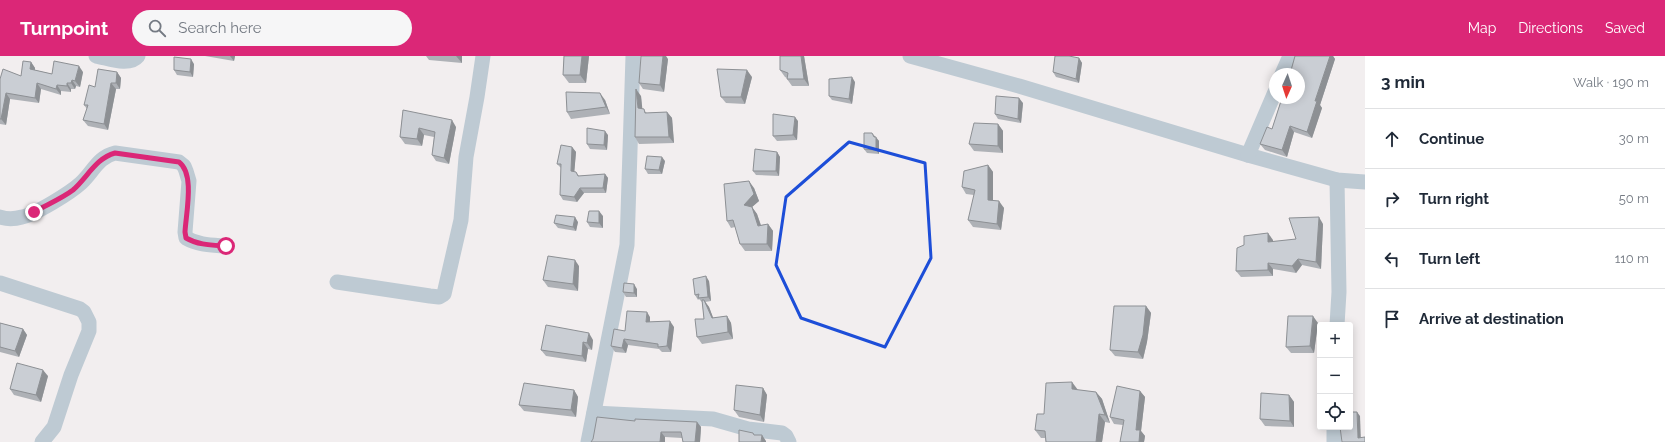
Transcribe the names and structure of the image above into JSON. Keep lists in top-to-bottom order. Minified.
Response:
{"north":"bottom","page":{"header":"Turnpoint","search":"Search here","nav":["Map","Directions","Saved"],"heading":["3 min","Walk · 190 m"],"list":[["Continue","30 m"],["Turn right","50 m"],["Turn left","110 m"],"Arrive at destination"],"map_buttons":["+","−"]}}
